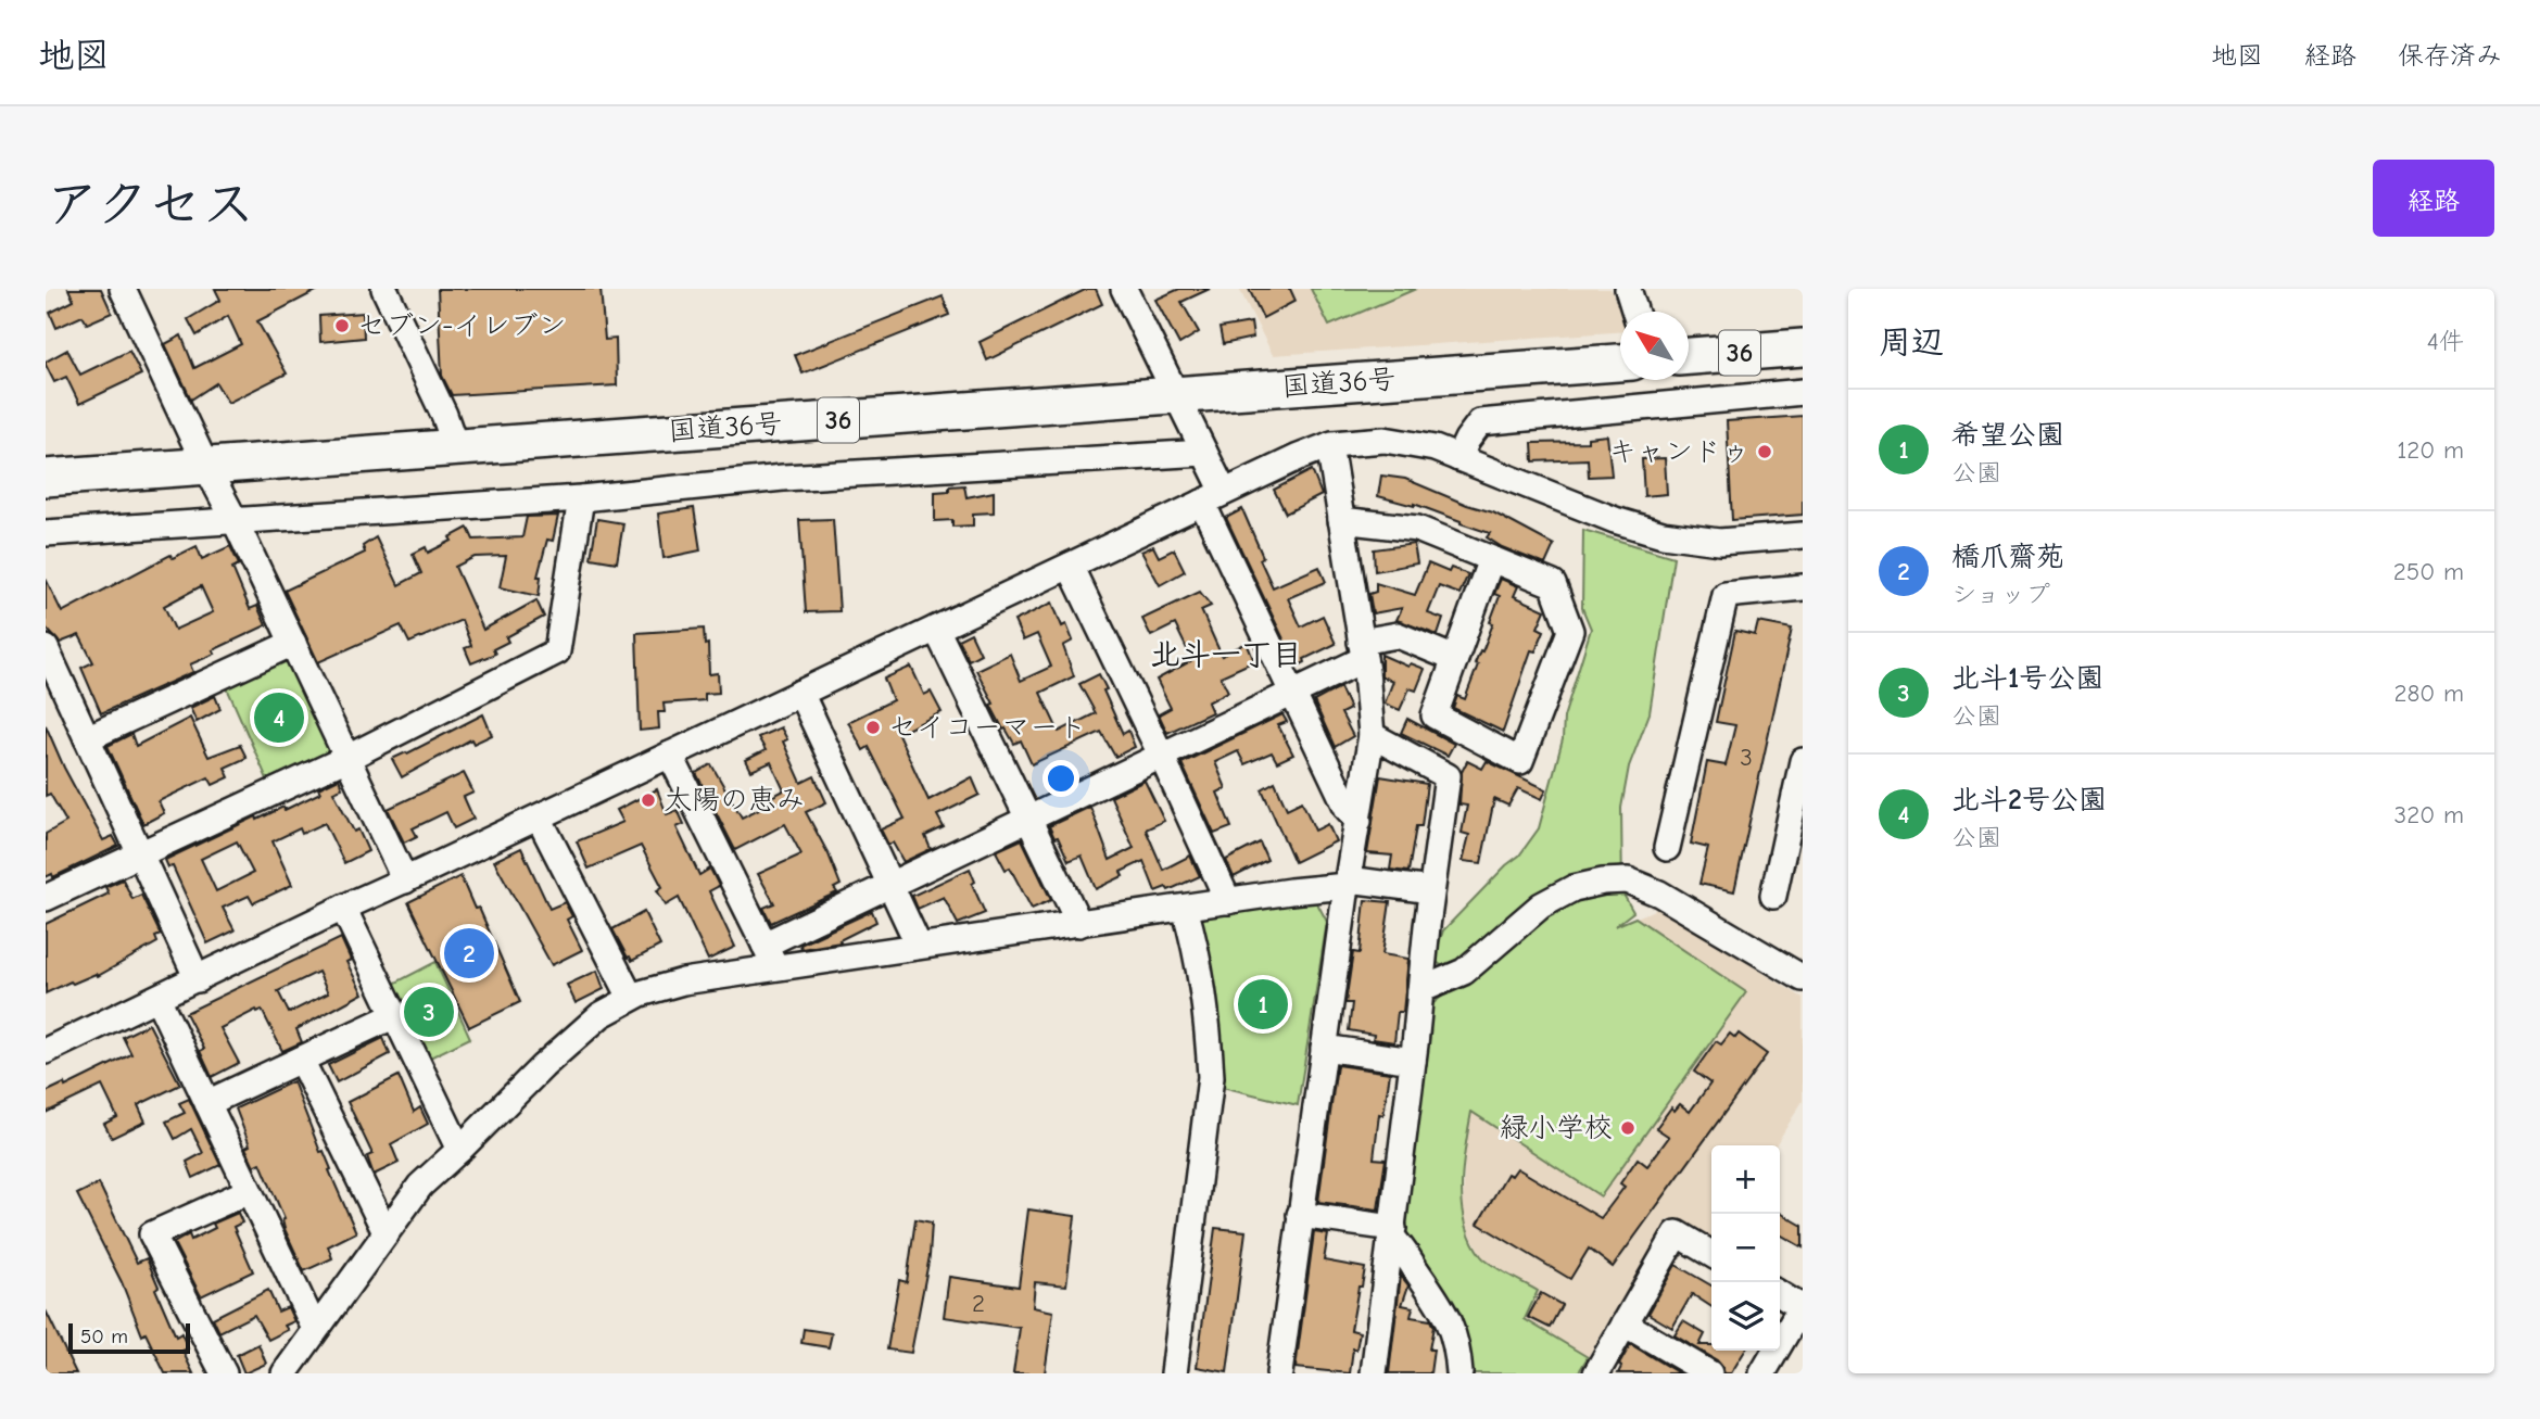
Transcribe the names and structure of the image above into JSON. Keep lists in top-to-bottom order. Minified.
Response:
{"streets":{"highway":["36","国道36号"]},"districts":["北斗一丁目"],"places":["セブン-イレブン","キャンドゥ","セイコーマート","太陽の恵み","緑小学校"],"house_numbers":["3","2"],"scale_bar":"50 m","north":"top left","page":{"header":"地図","nav":["地図","経路","保存済み"],"title":"アクセス","buttons":"経路","heading":["周辺","4件"],"list":[{"mark":"1","name":"希望公園","note":"公園","value":"120 m"},{"mark":"2","name":"橋爪齋苑","note":"ショップ","value":"250 m"},{"mark":"3","name":"北斗1号公園","note":"公園","value":"280 m"},{"mark":"4","name":"北斗2号公園","note":"公園","value":"320 m"}],"pins":["4","2","1","3"],"map_buttons":["+","−"],"scale":"50 m"}}
